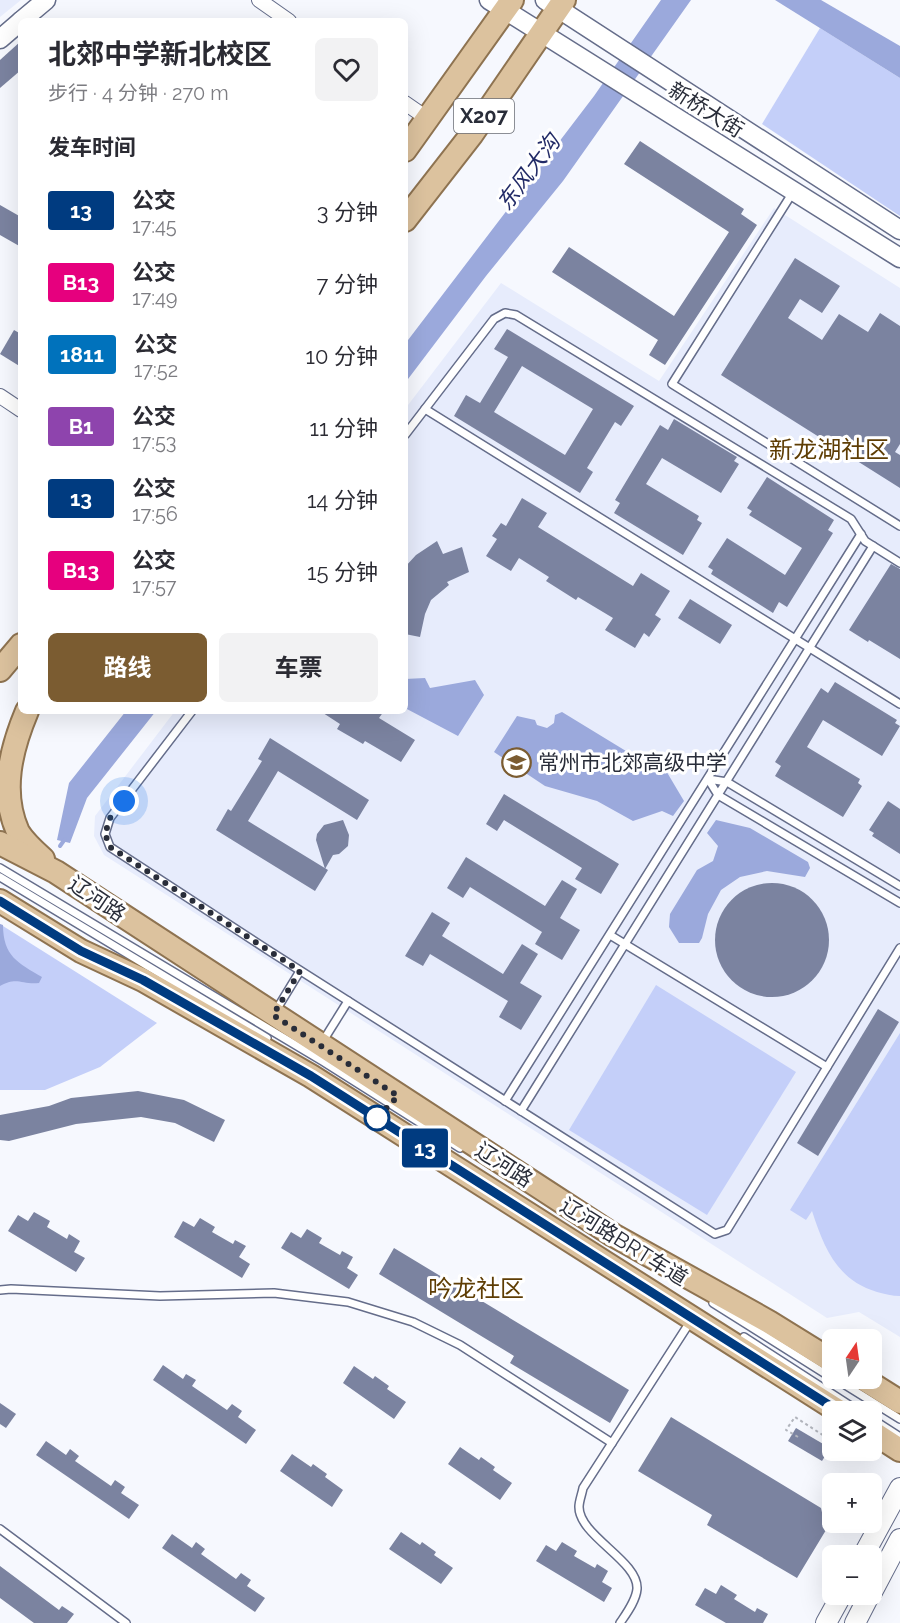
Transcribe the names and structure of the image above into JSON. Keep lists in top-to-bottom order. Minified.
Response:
{"streets":{"main road":["X207","辽河路"],"street":["新桥大街"],"lane":["辽河路BRT车道"]},"crossings":[["新桥大街","X207"]],"districts":["新龙湖社区","吟龙社区"],"water":["东风大沟"],"places":{"school or university":["常州市北郊高级中学"]},"lines":["bus line 13"],"north":"top","page":{"on_map":"13","heading":[["北郊中学新北校区","步行 · 4 分钟 · 270 m"],"发车时间"],"list":[{"mark":"13","name":"公交","note":"17:45","value":"3 分钟"},{"mark":"B13","name":"公交","note":"17:49","value":"7 分钟"},{"mark":"1811","name":"公交","note":"17:52","value":"10 分钟"},{"mark":"B1","name":"公交","note":"17:53","value":"11 分钟"},{"mark":"13","name":"公交","note":"17:56","value":"14 分钟"},{"mark":"B13","name":"公交","note":"17:57","value":"15 分钟"}],"buttons":["路线","车票"],"map_buttons":["+","−"]}}
